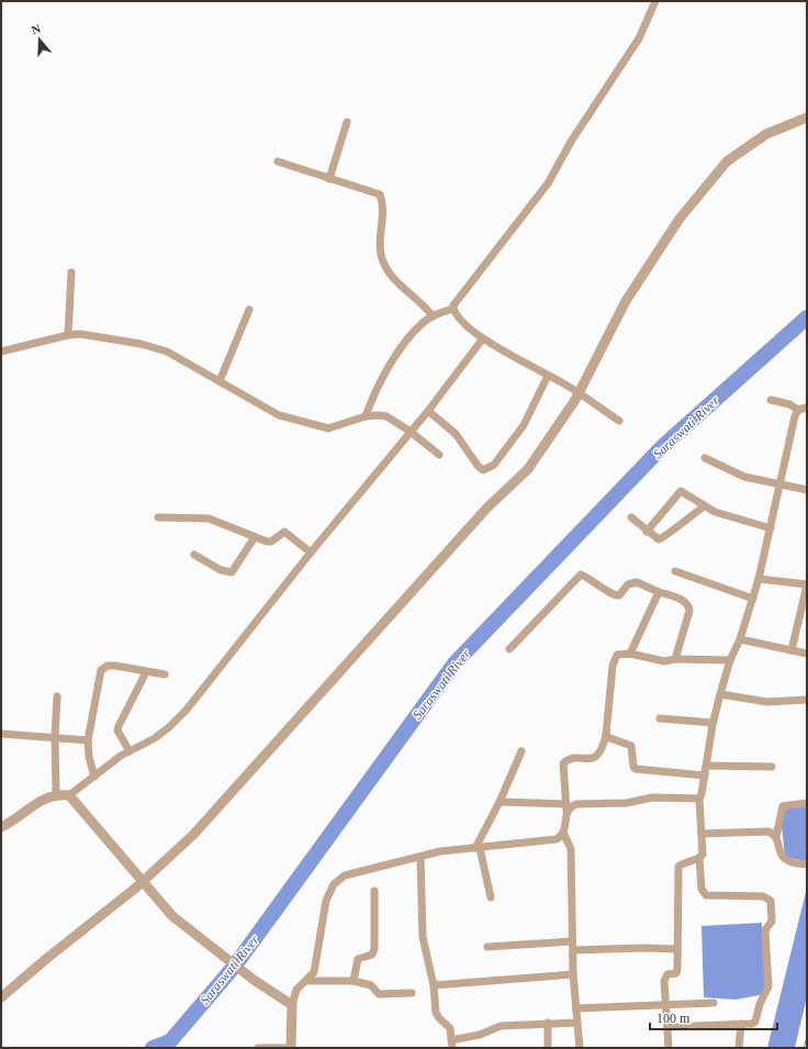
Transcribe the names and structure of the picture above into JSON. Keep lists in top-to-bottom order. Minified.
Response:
{"water":["Saraswati River"],"scale_bar":"100 m","north":"top"}
